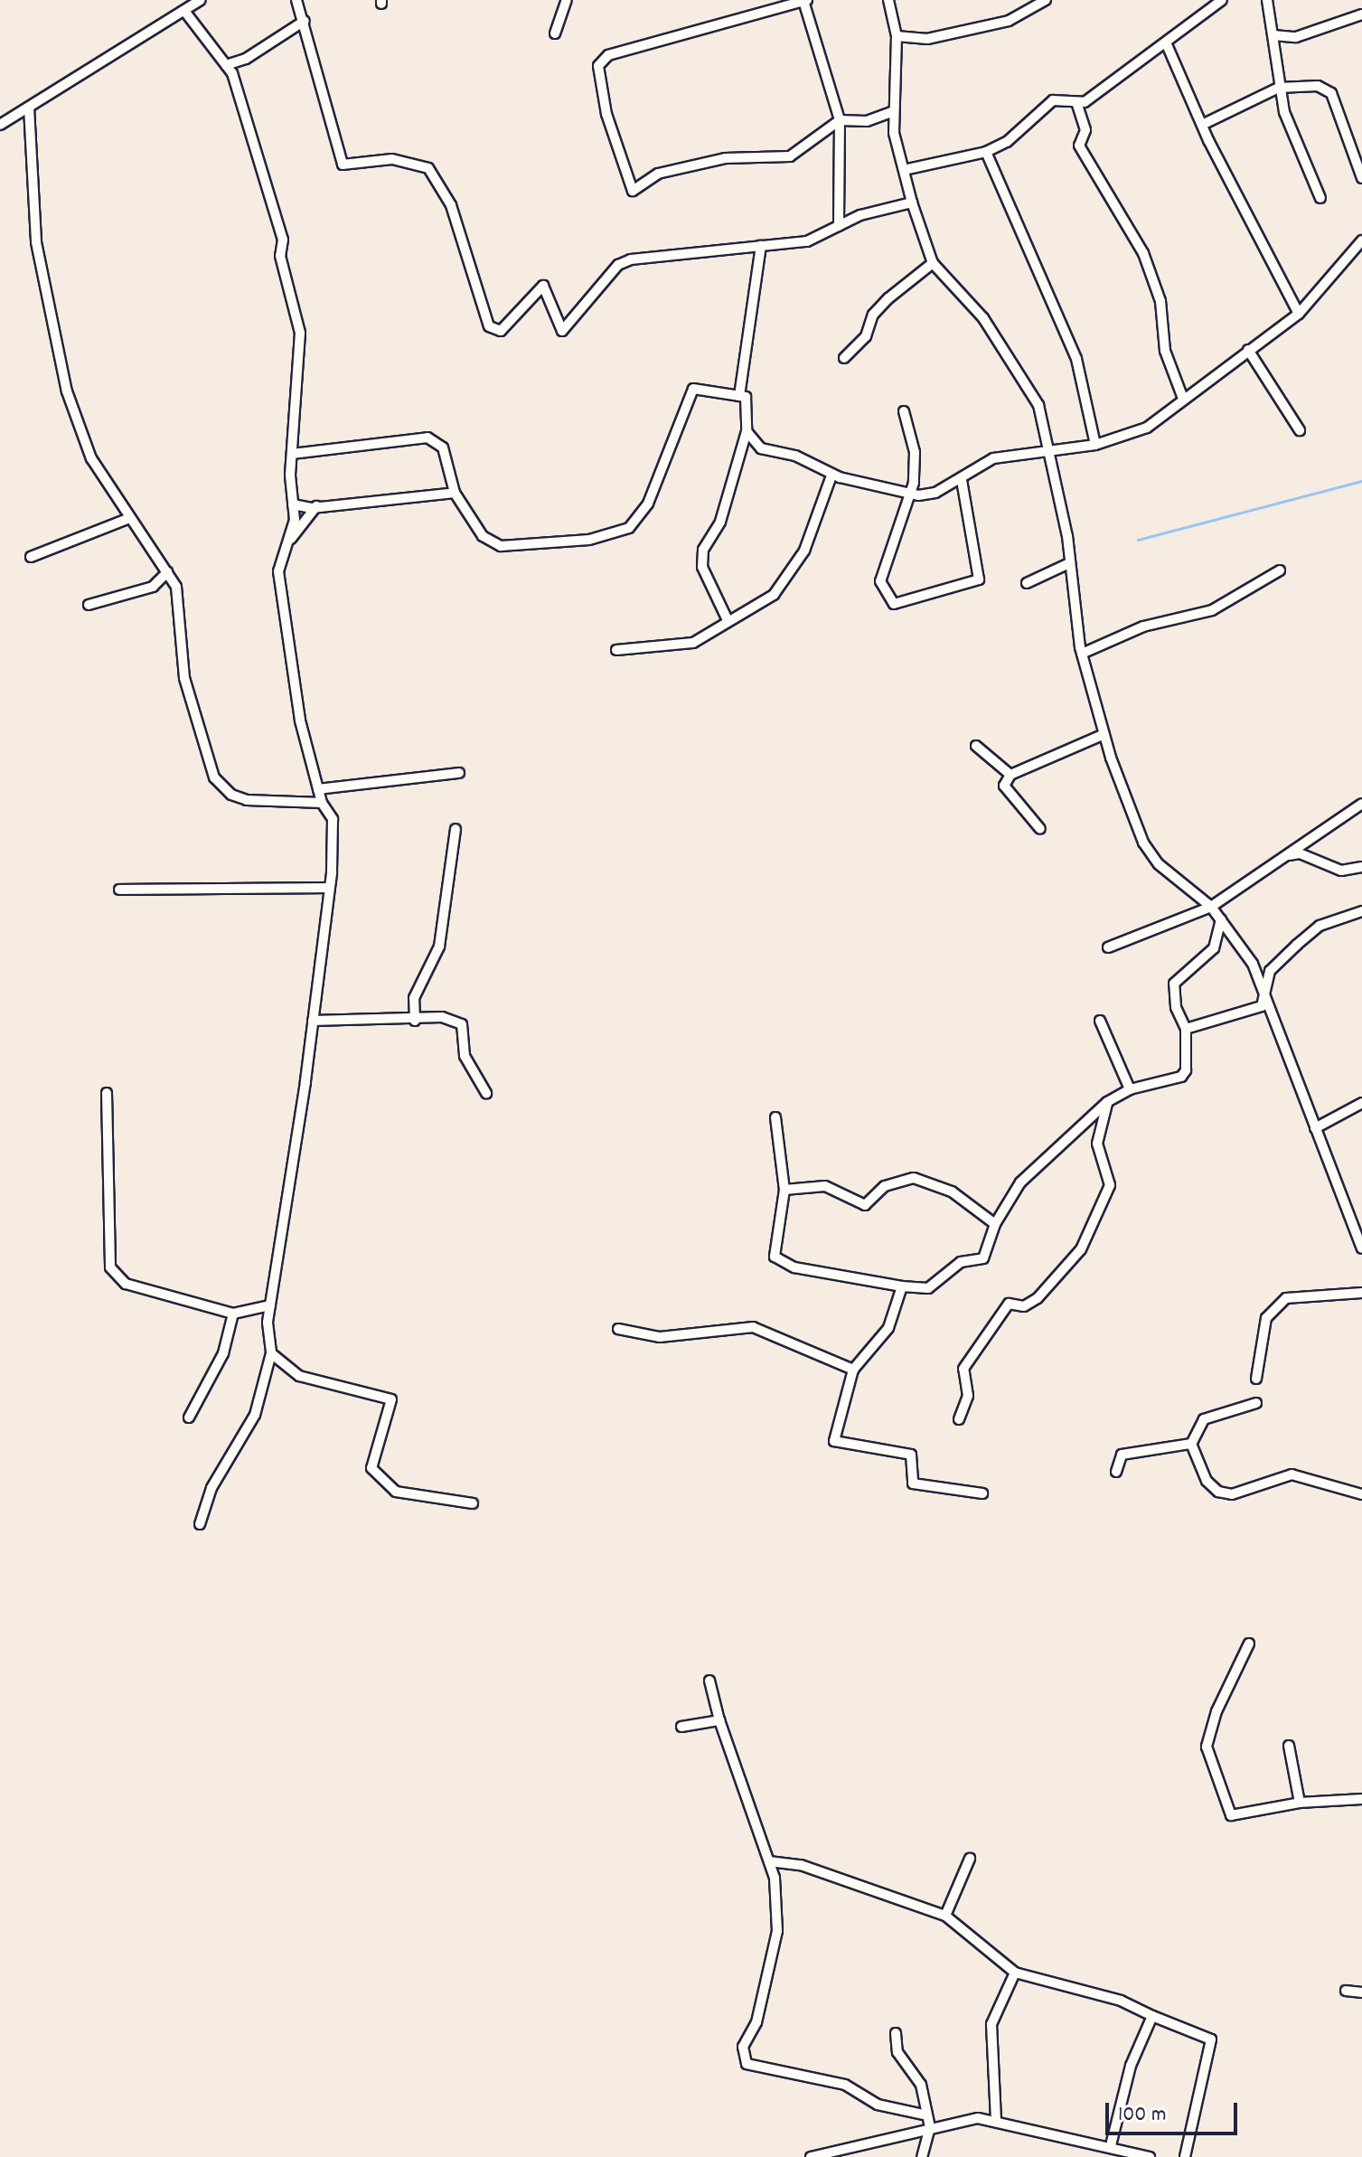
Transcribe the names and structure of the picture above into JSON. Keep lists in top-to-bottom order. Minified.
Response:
{"scale_bar":"100 m"}
